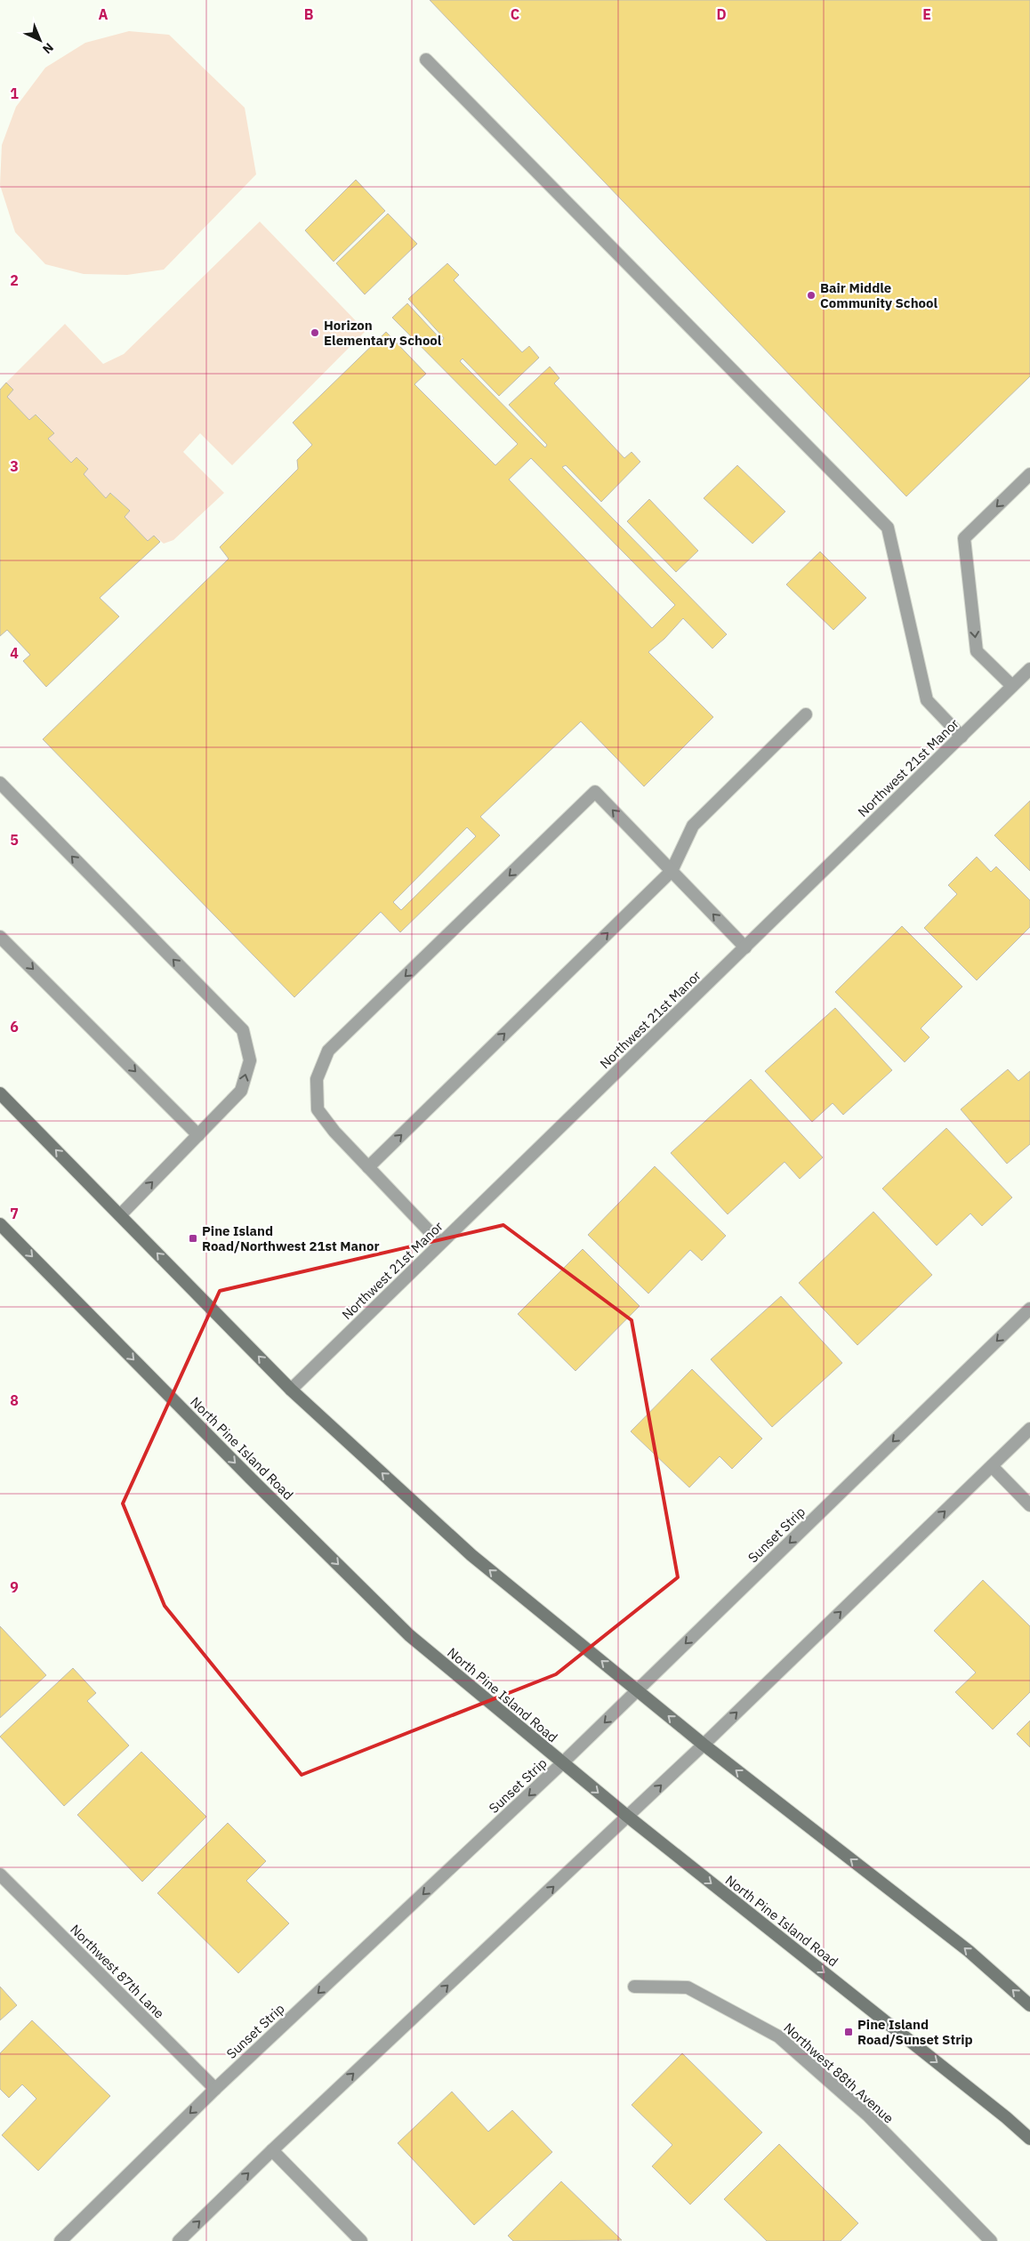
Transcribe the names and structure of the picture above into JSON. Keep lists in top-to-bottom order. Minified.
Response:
{"streets":{"main road":["North Pine Island Road"],"street":["Northwest 21st Manor","Sunset Strip","Northwest 87th Lane","Northwest 88th Avenue"]},"crossings":[["North Pine Island Road","Sunset Strip"],["Sunset Strip","Northwest 87th Lane"]],"places":{"other":["Bair Middle Community School","Horizon Elementary School"],"transit":["Pine Island Road/Northwest 21st Manor","Pine Island Road/Sunset Strip"]},"north":"bottom right","grid":{"columns":["A","B","C","D","E"],"rows":["1","2","3","4","5","6","7","8","9"]}}
